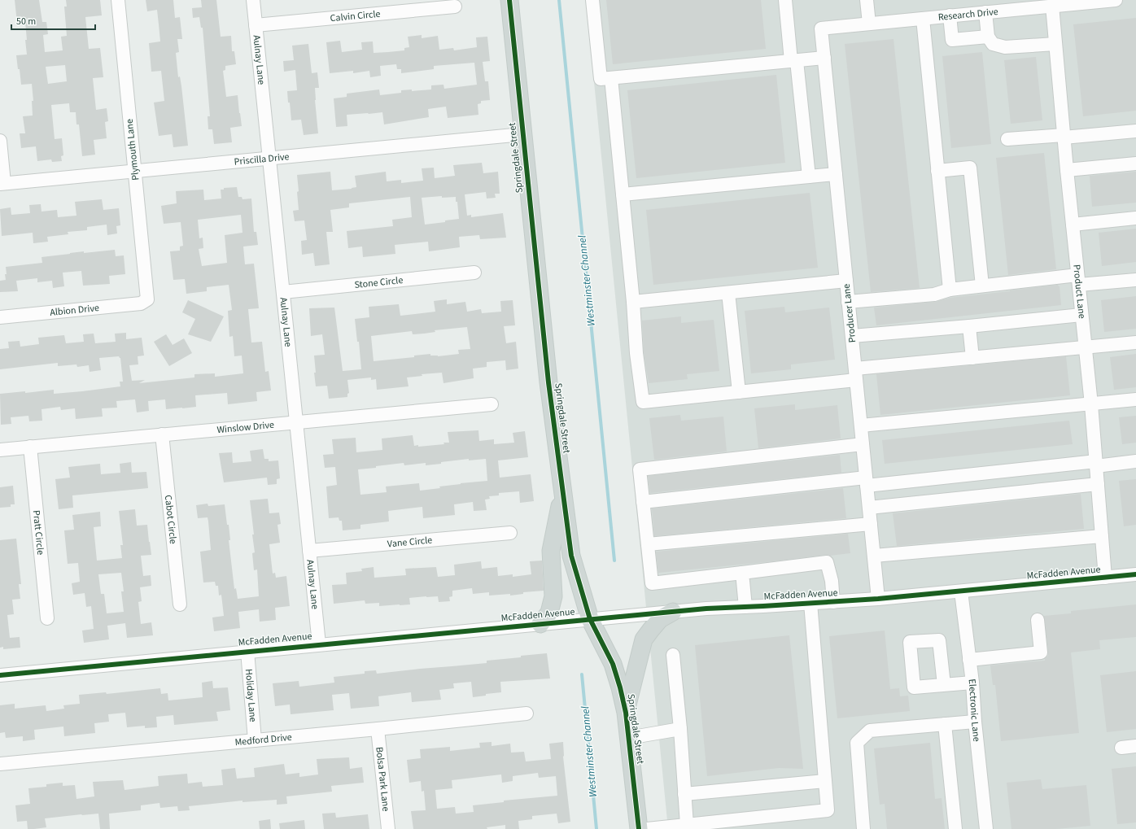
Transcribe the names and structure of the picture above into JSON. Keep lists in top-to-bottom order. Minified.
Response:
{"streets":{"main road":["Springdale Street"],"street":["Research Drive","Calvin Circle","Aulnay Lane","Plymouth Lane","Priscilla Drive","Stone Circle","Product Lane","Albion Drive","Producer Lane","Winslow Drive","Cabot Circle","Pratt Circle","Vane Circle","McFadden Avenue","Holiday Lane","Electronic Lane","Medford Drive","Bolsa Park Lane"]},"crossings":[["Research Drive","Product Lane"],["Research Drive","Producer Lane"],["Calvin Circle","Aulnay Lane"],["Aulnay Lane","Priscilla Drive"],["Aulnay Lane","Stone Circle"],["Aulnay Lane","Winslow Drive"],["Aulnay Lane","Vane Circle"],["Aulnay Lane","McFadden Avenue"],["Plymouth Lane","Priscilla Drive"],["Plymouth Lane","Albion Drive"],["Springdale Street","Priscilla Drive"],["Springdale Street","McFadden Avenue"],["Product Lane","McFadden Avenue"],["Producer Lane","McFadden Avenue"],["Winslow Drive","Cabot Circle"],["Winslow Drive","Pratt Circle"],["McFadden Avenue","Holiday Lane"],["McFadden Avenue","Electronic Lane"],["Holiday Lane","Medford Drive"],["Medford Drive","Bolsa Park Lane"]],"water":["Westminster Channel"],"scale_bar":"50 m"}
